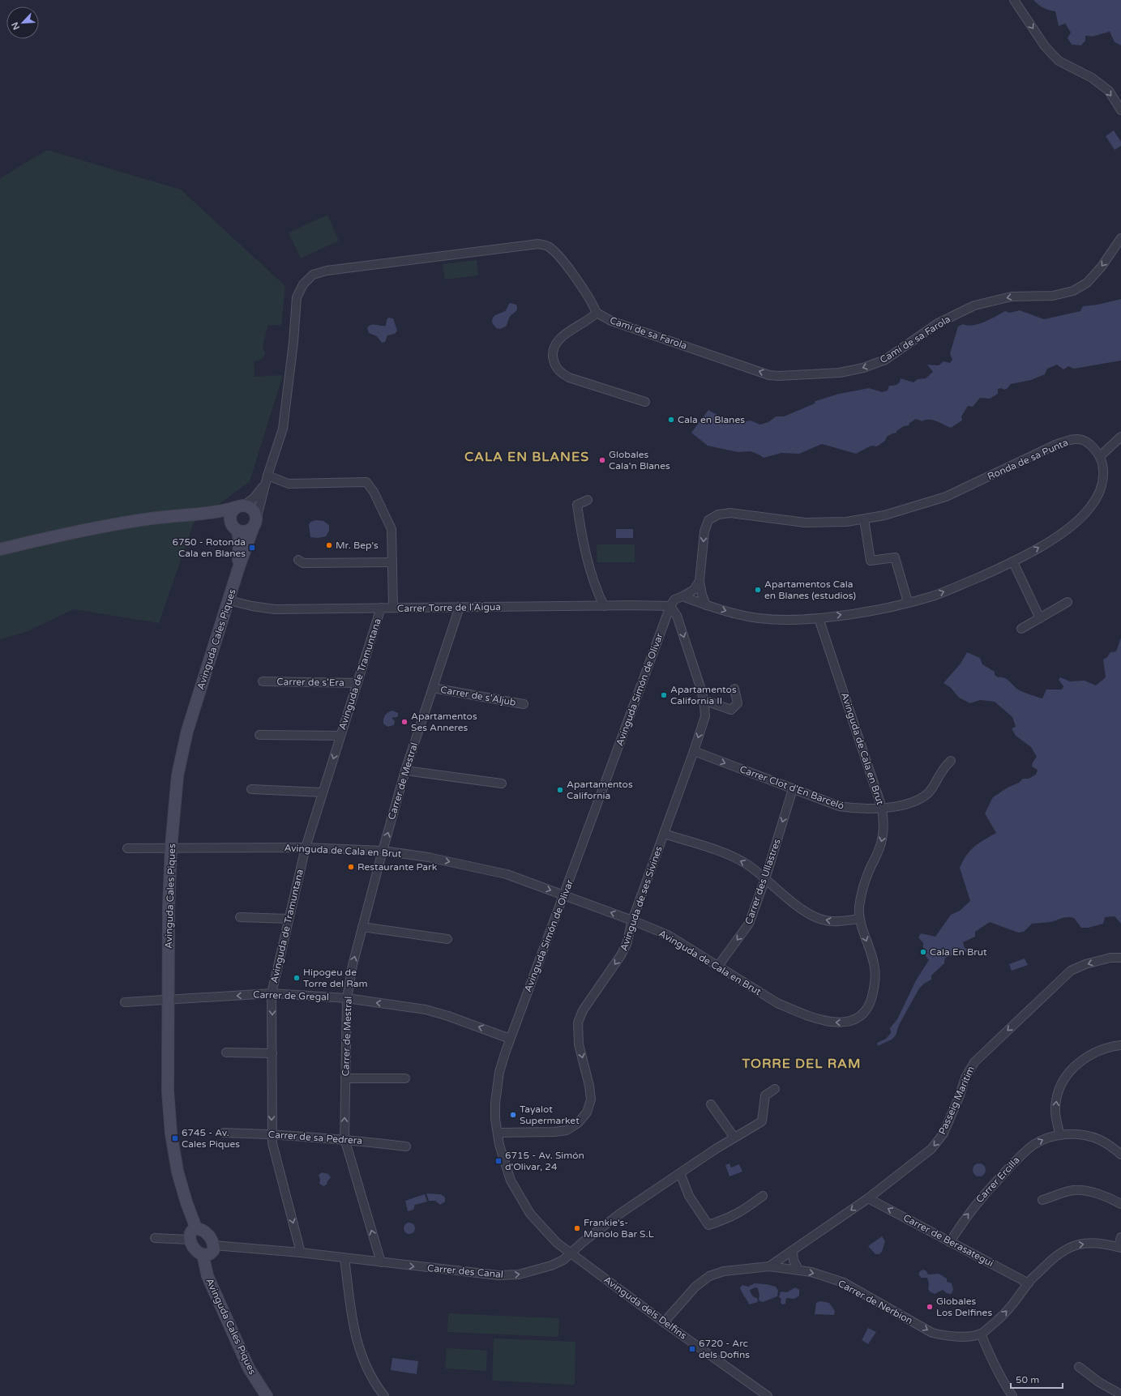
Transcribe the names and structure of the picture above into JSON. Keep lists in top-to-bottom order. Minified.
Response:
{"streets":{"street":["Camí de sa Farola","Ronda de sa Punta","Carrer Torre de l'Aigua","Avinguda Cales Piques","Avinguda de Tramuntana","Carrer de s'Era","Avinguda Simón de Olivar","Carrer de s'Aljub","Avinguda de Cala en Brut","Carrer de Mestral","Carrer Clot d'En Barceló","Carrer des Ullastres","Avinguda de ses Sivines","Carrer de Gregal","Passeig Marítim","Carrer de sa Pedrera","Carrer Ercilla","Carrer de Berasategui","Carrer des Canal","Carrer de Nerbion","Avinguda dels Delfins"]},"crossings":[["Carrer Torre de l'Aigua","Avinguda Cales Piques"],["Carrer Torre de l'Aigua","Avinguda de Tramuntana"],["Carrer Torre de l'Aigua","Avinguda Simón de Olivar"],["Carrer Torre de l'Aigua","Carrer de Mestral"],["Carrer Torre de l'Aigua","Avinguda de ses Sivines"],["Avinguda Cales Piques","Avinguda de Cala en Brut"],["Avinguda Cales Piques","Carrer de Gregal"],["Avinguda Cales Piques","Carrer des Canal"],["Avinguda de Tramuntana","Carrer de s'Era"],["Avinguda de Tramuntana","Avinguda de Cala en Brut"],["Avinguda de Tramuntana","Carrer de Gregal"],["Avinguda de Tramuntana","Carrer de sa Pedrera"],["Avinguda de Tramuntana","Carrer des Canal"],["Avinguda Simón de Olivar","Avinguda de Cala en Brut"],["Avinguda Simón de Olivar","Avinguda de ses Sivines"],["Avinguda Simón de Olivar","Carrer de Gregal"],["Avinguda Simón de Olivar","Carrer des Canal"],["Avinguda Simón de Olivar","Avinguda dels Delfins"],["Carrer de s'Aljub","Carrer de Mestral"],["Avinguda de Cala en Brut","Carrer de Mestral"],["Avinguda de Cala en Brut","Carrer Clot d'En Barceló"],["Avinguda de Cala en Brut","Carrer des Ullastres"],["Avinguda de Cala en Brut","Avinguda de ses Sivines"],["Carrer de Mestral","Carrer de Gregal"],["Carrer de Mestral","Carrer de sa Pedrera"],["Carrer de Mestral","Carrer des Canal"],["Carrer Clot d'En Barceló","Carrer des Ullastres"],["Carrer Clot d'En Barceló","Avinguda de ses Sivines"],["Passeig Marítim","Carrer de Berasategui"],["Passeig Marítim","Carrer de Nerbion"],["Carrer Ercilla","Carrer de Berasategui"],["Carrer des Canal","Avinguda dels Delfins"]],"one_way":["Camí de sa Farola","Avinguda de Tramuntana","Carrer de Mestral","Carrer Clot d'En Barceló","Carrer des Ullastres","Avinguda de ses Sivines","Passeig Marítim","Carrer Ercilla","Carrer de Berasategui","Carrer de Nerbion"],"districts":["CALA EN BLANES","TORRE DEL RAM"],"places":{"other":["Cala en Blanes","Globales Cala'n Blanes","Mr. Bep's","Apartamentos Cala en Blanes (estudios)","Apartamentos California II","Apartamentos Ses Anneres","Apartamentos California","Restaurante Park","Cala En Brut","Hipogeu de Torre del Ram","Tayalot Supermarket","Frankie's- Manolo Bar S.L","Globales Los Delfines"],"transit":["6750 - Rotonda Cala en Blanes","6745 - Av. Cales Piques","6715 - Av. Simón d'Olivar, 24","6720 - Arc dels Dofins"]},"scale_bar":"50 m","north":"bottom left"}
